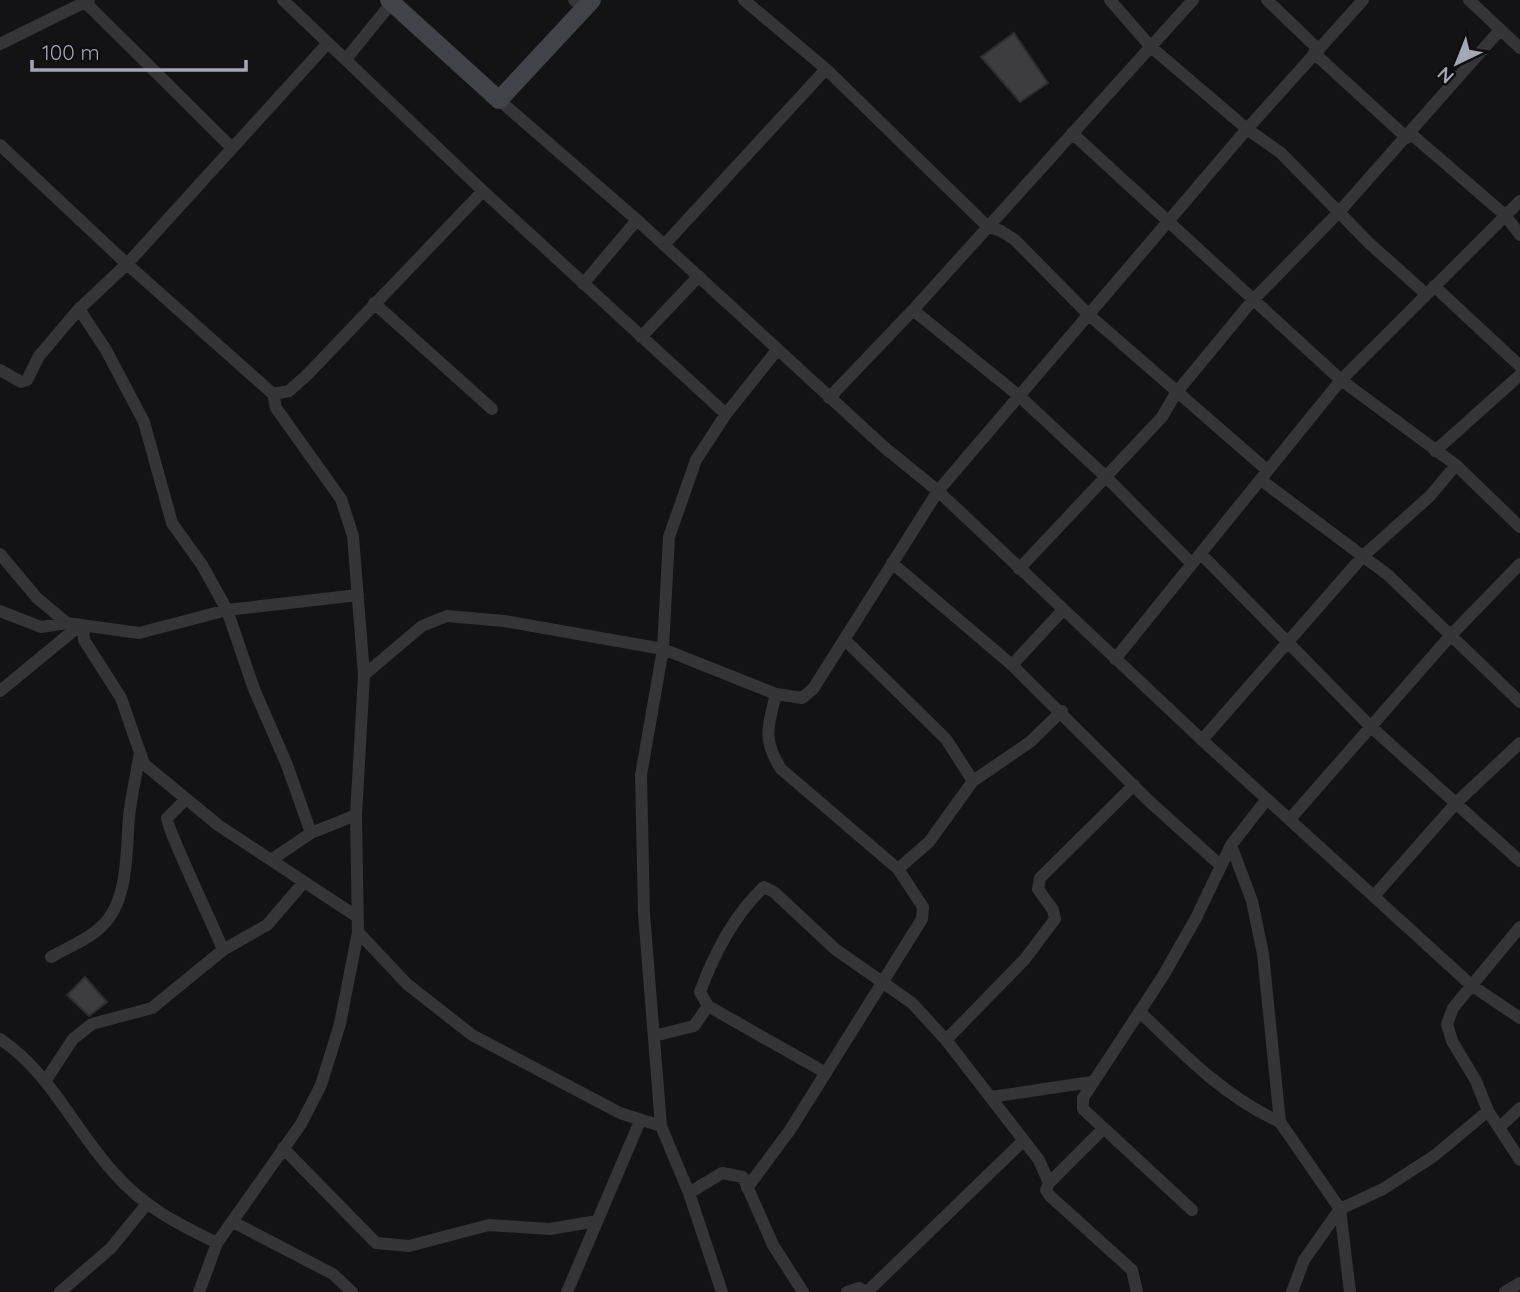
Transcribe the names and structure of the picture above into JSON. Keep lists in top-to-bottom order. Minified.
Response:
{"scale_bar":"100 m","north":"bottom left"}
